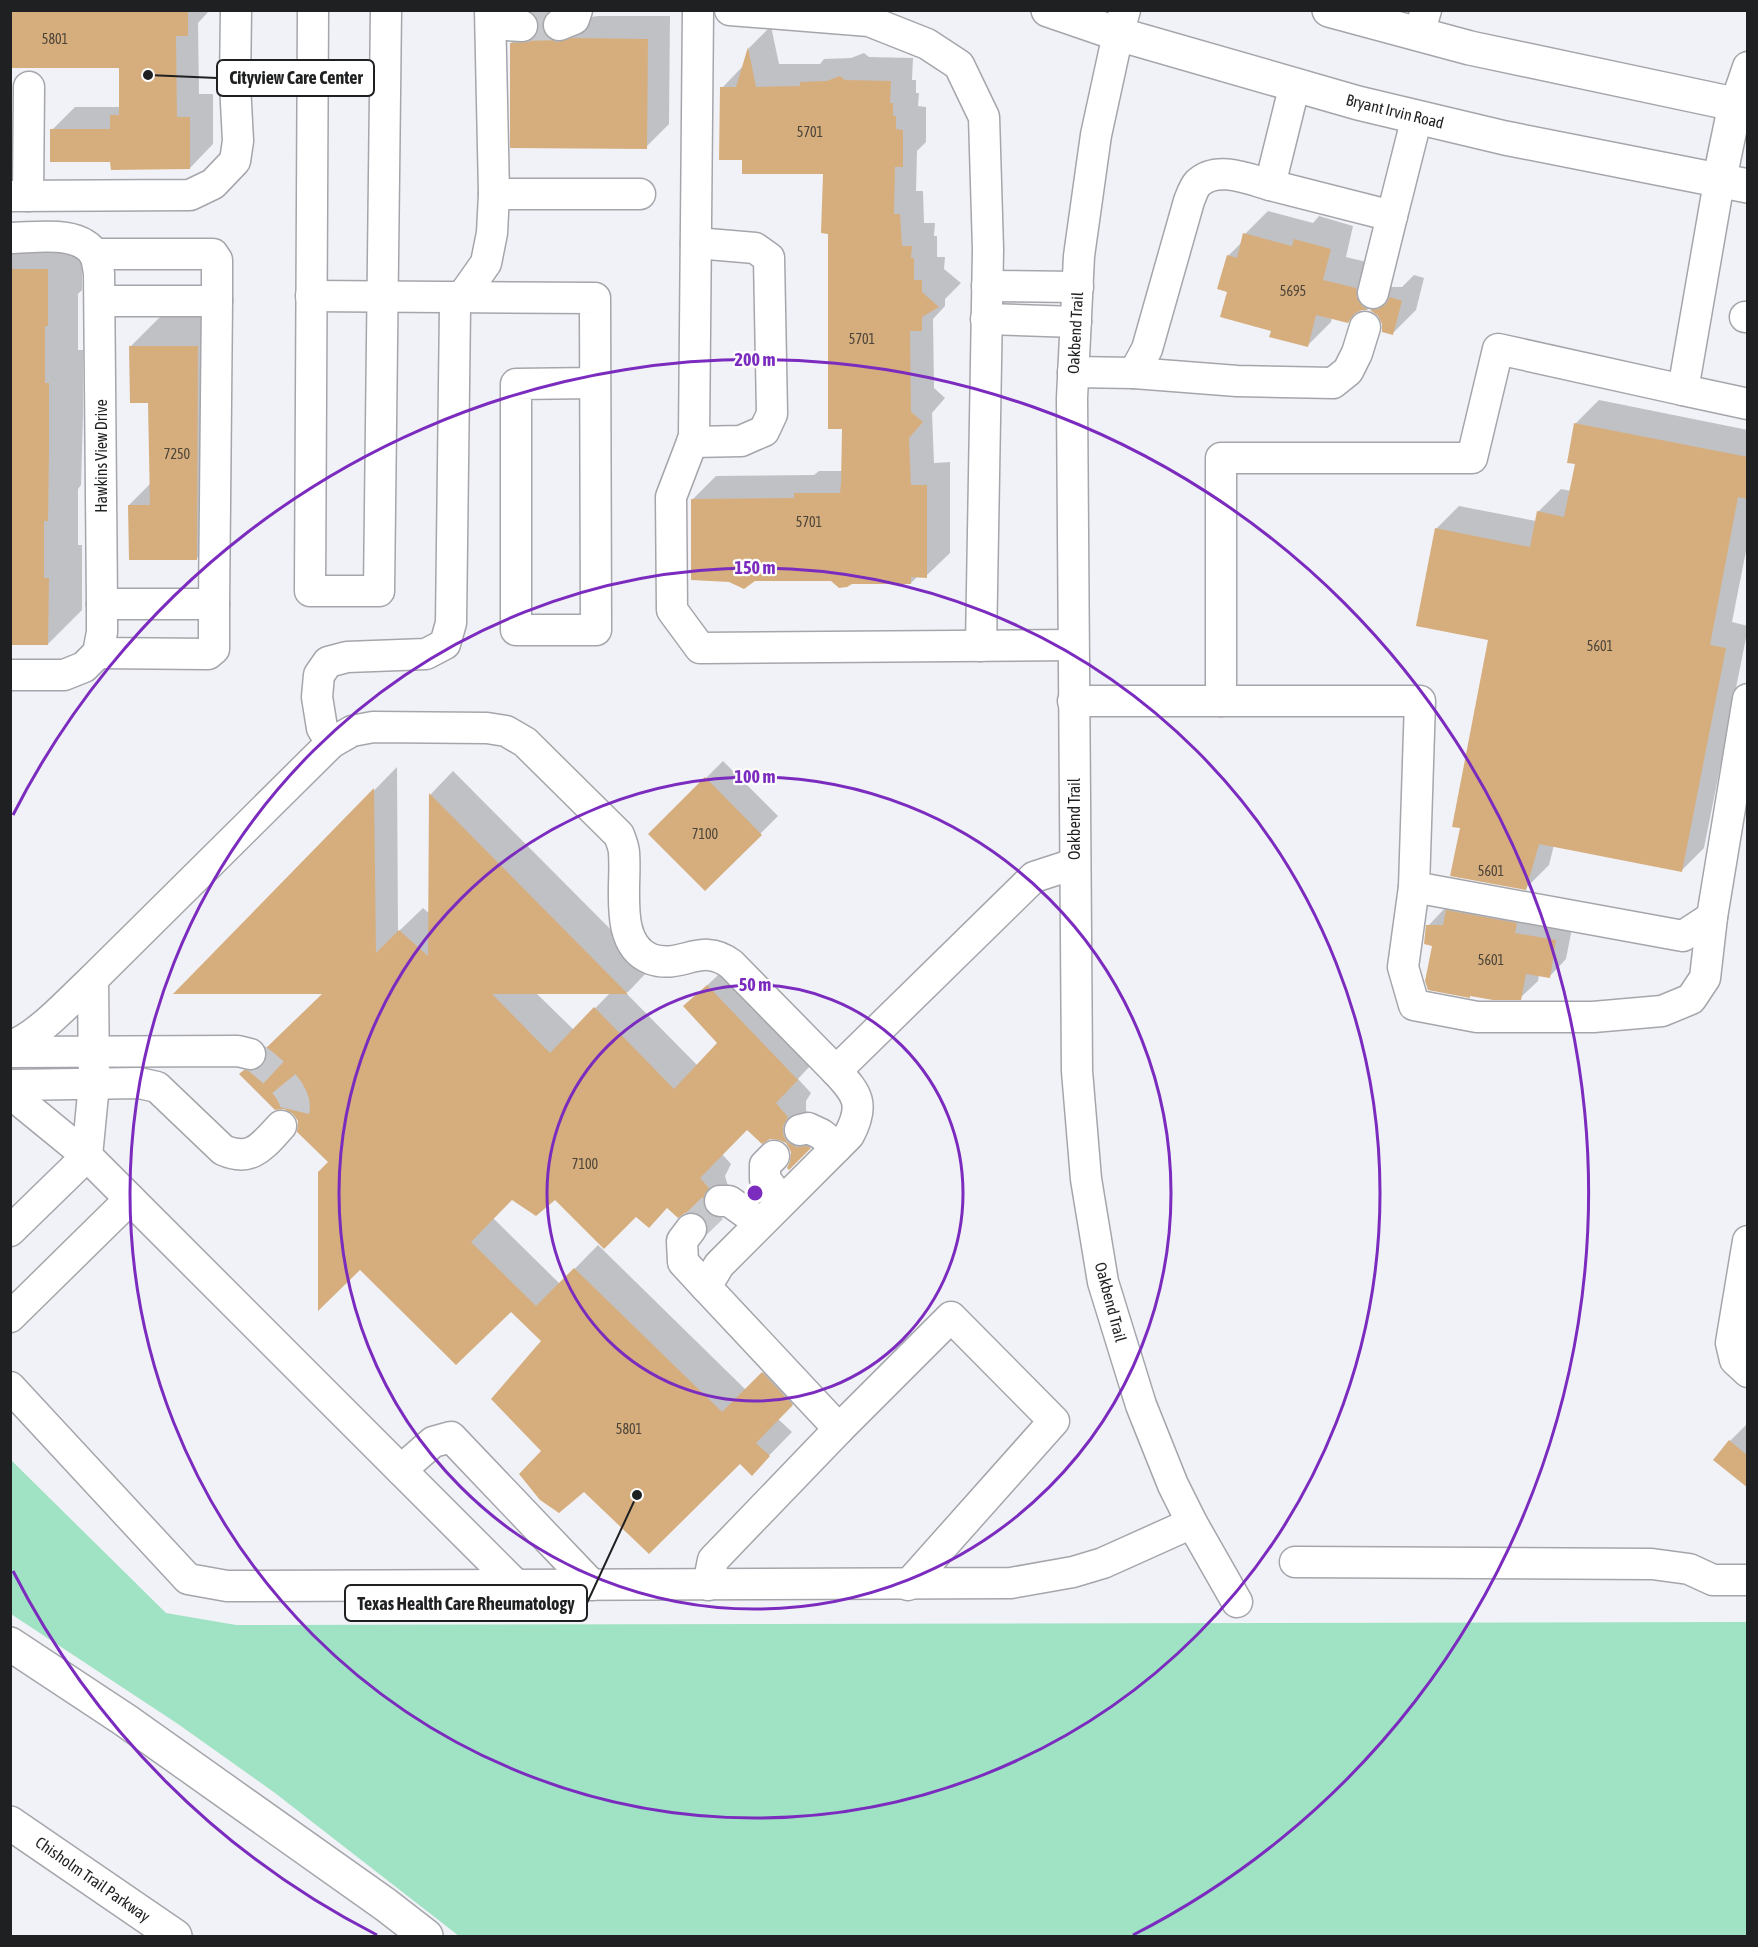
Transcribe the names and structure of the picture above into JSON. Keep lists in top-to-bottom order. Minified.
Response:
{"streets":{"main road":["Bryant Irvin Road","Chisholm Trail Parkway"],"street":["Oakbend Trail","Hawkins View Drive"]},"crossings":[["Bryant Irvin Road","Oakbend Trail"]],"places":["Cityview Care Center","Texas Health Care Rheumatology"],"house_numbers":["5801","5701","5695","5701","7250","5701","5601","7100","5601","5601","7100","5801"],"rings":["200 m","150 m","100 m","50 m"]}
